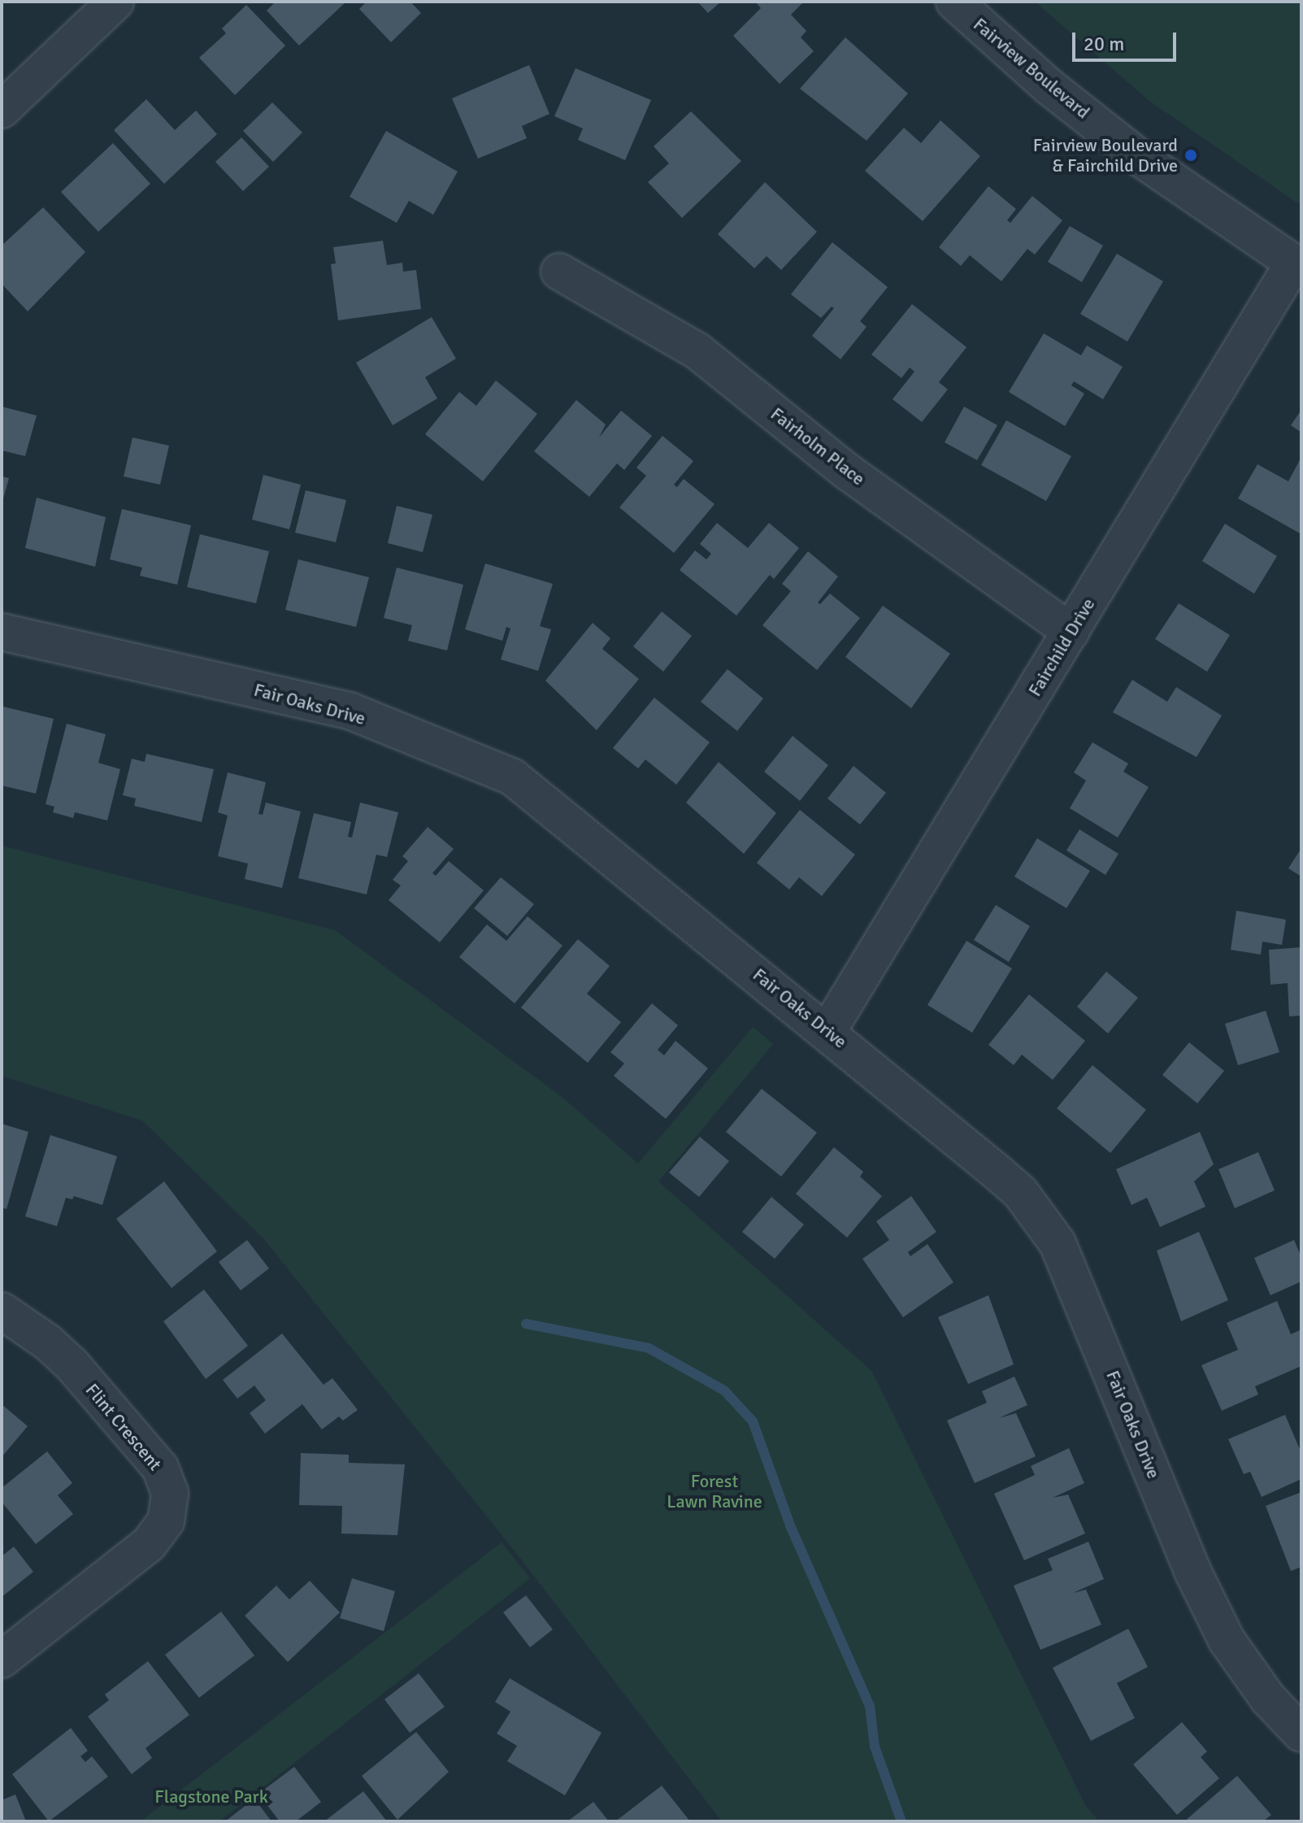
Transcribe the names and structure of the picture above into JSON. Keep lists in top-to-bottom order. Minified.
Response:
{"streets":{"street":["Fairview Boulevard","Fairholm Place","Fairchild Drive","Fair Oaks Drive","Flint Crescent"]},"crossings":[["Fairview Boulevard","Fairchild Drive"],["Fairholm Place","Fairchild Drive"],["Fairchild Drive","Fair Oaks Drive"]],"parks":["Forest Lawn Ravine","Flagstone Park"],"places":["Fairview Boulevard & Fairchild Drive"],"scale_bar":"20 m"}
